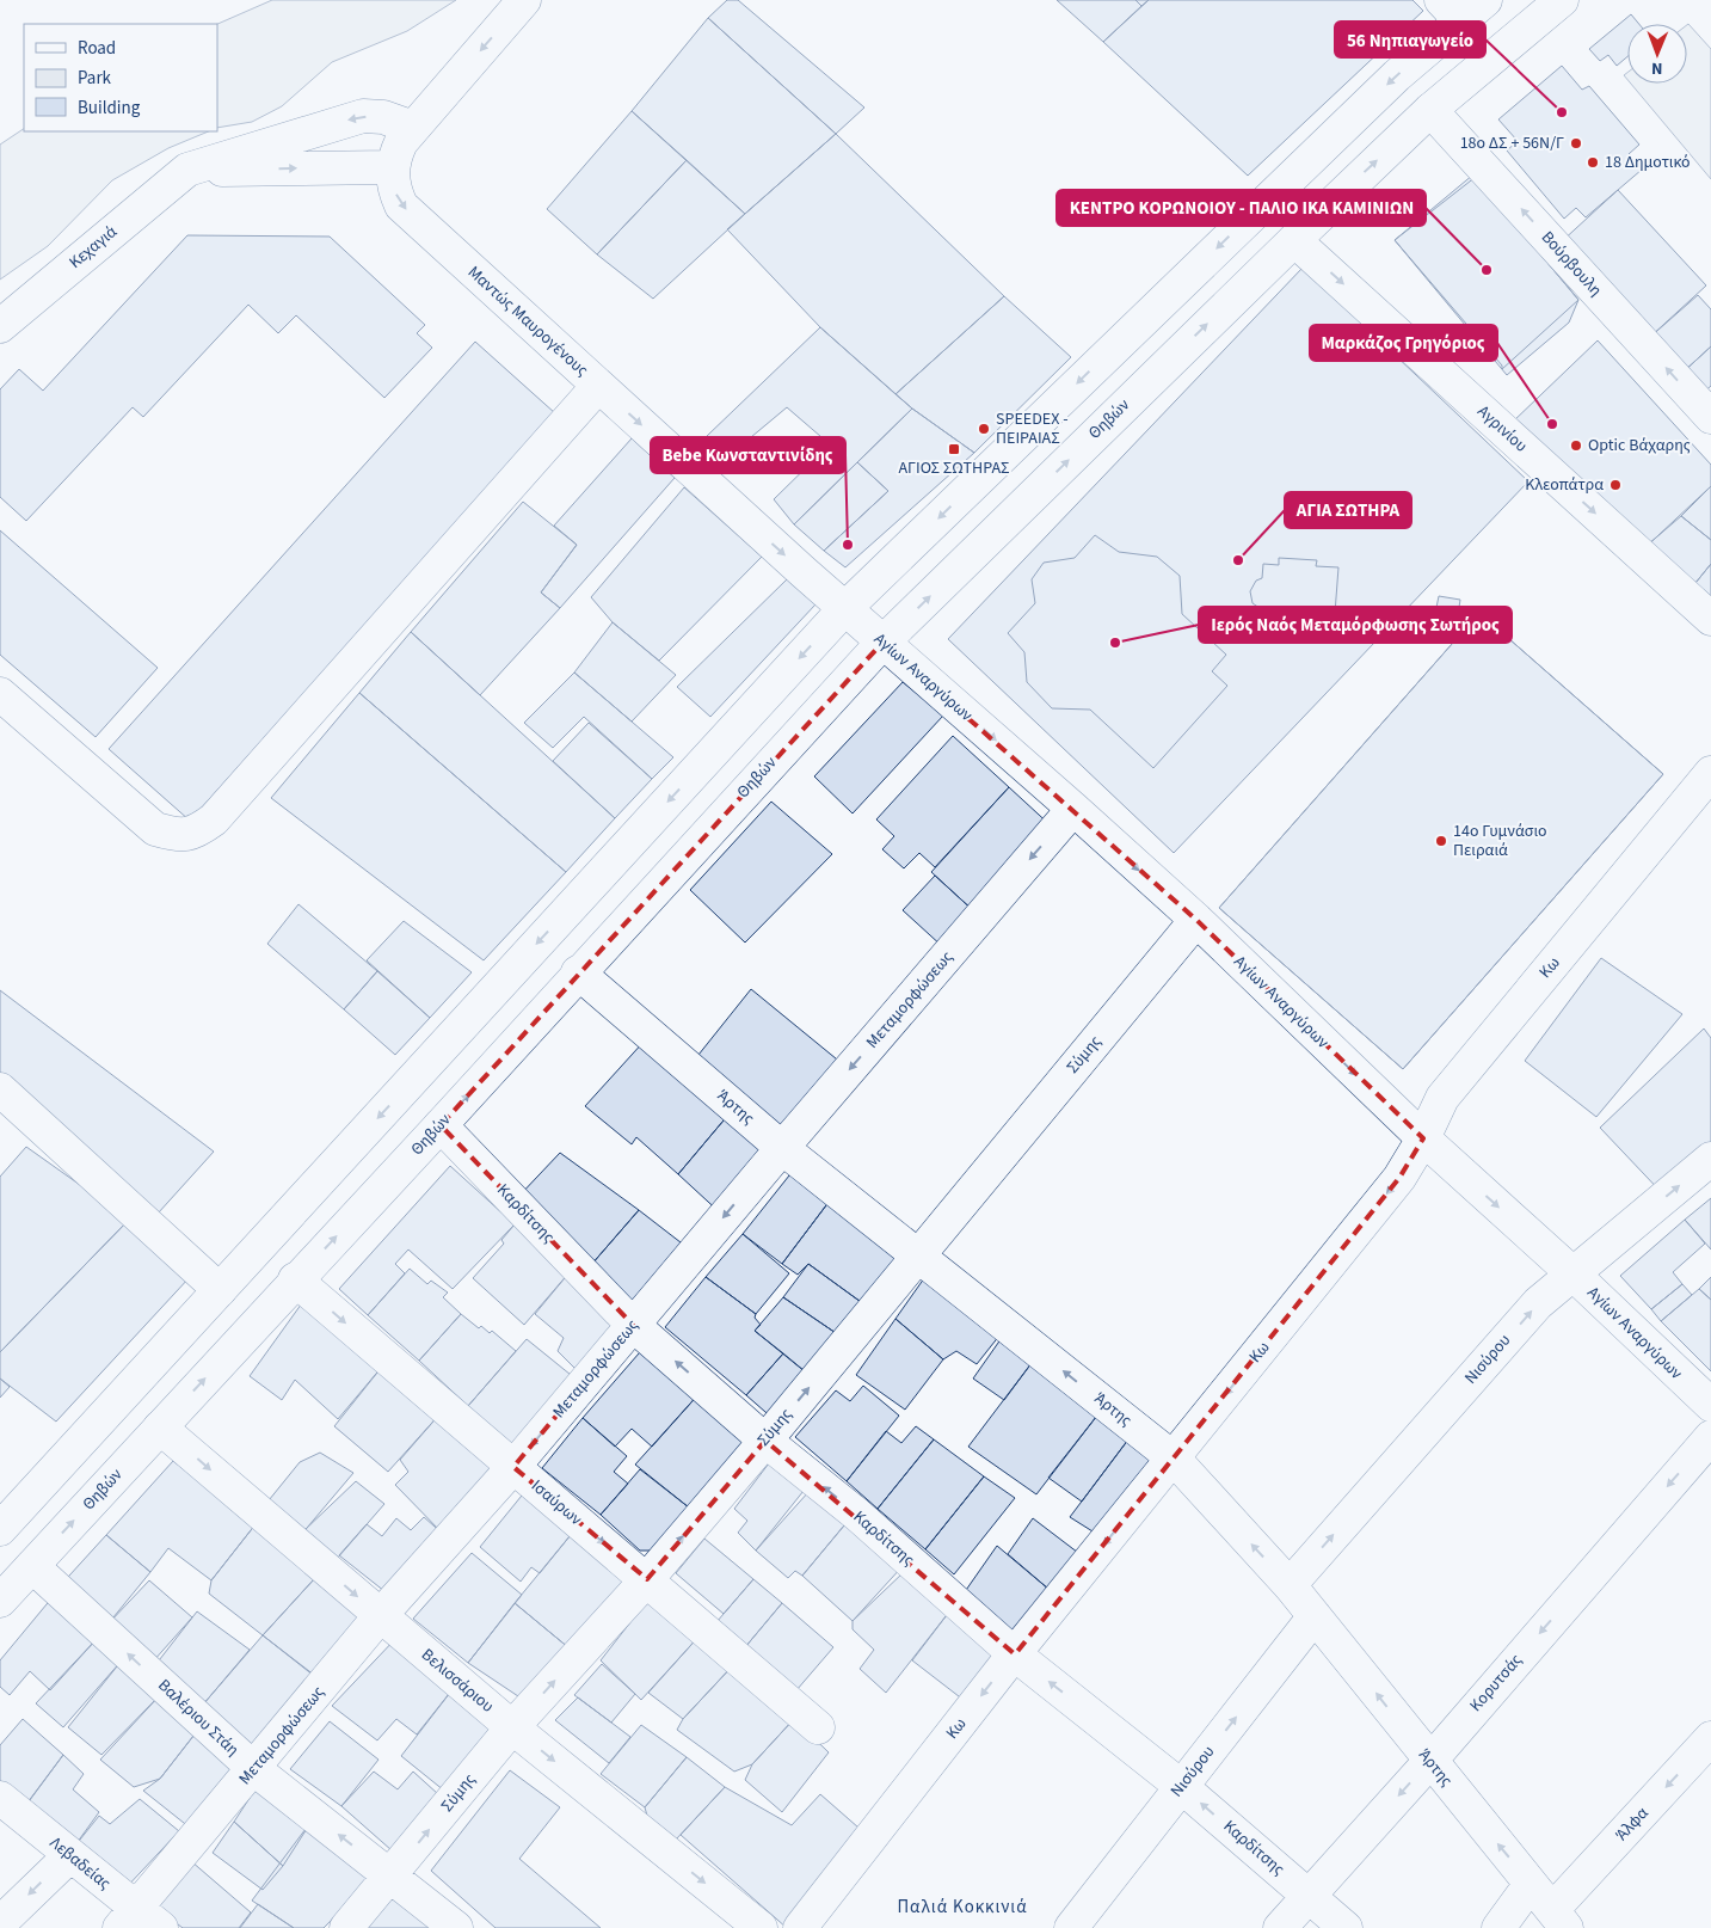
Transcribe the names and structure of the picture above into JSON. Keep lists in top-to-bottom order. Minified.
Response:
{"streets":{"street":["Κεχαγιά","Βούρβουλη","Μαντώς Μαυρογένους","Θηβών","Αγρινίου","Αγίων Αναργύρων","Κω","Μεταμορφώσεως","Σύμης","Άρτης","Καρδίτσης","Νισύρου","Ισαύρων","Βελισσάριου","Κορυτσάς","Βαλέριου Στάη","Άλφα","Λεβαδείας"]},"crossings":[["Βούρβουλη","Θηβών"],["Μαντώς Μαυρογένους","Αγίων Αναργύρων"],["Θηβών","Αγρινίου"],["Θηβών","Αγίων Αναργύρων"],["Θηβών","Άρτης"],["Θηβών","Καρδίτσης"],["Θηβών","Ισαύρων"],["Θηβών","Βελισσάριου"],["Θηβών","Βαλέριου Στάη"],["Αγίων Αναργύρων","Κω"],["Αγίων Αναργύρων","Μεταμορφώσεως"],["Αγίων Αναργύρων","Σύμης"],["Αγίων Αναργύρων","Νισύρου"],["Κω","Άρτης"],["Κω","Καρδίτσης"],["Μεταμορφώσεως","Άρτης"],["Μεταμορφώσεως","Καρδίτσης"],["Μεταμορφώσεως","Ισαύρων"],["Μεταμορφώσεως","Βελισσάριου"],["Μεταμορφώσεως","Βαλέριου Στάη"],["Μεταμορφώσεως","Λεβαδείας"],["Σύμης","Άρτης"],["Σύμης","Καρδίτσης"],["Σύμης","Ισαύρων"],["Σύμης","Βελισσάριου"],["Σύμης","Βαλέριου Στάη"],["Άρτης","Νισύρου"],["Άρτης","Κορυτσάς"],["Άρτης","Άλφα"],["Καρδίτσης","Νισύρου"],["Καρδίτσης","Κορυτσάς"]],"one_way":["Βούρβουλη","Μαντώς Μαυρογένους","Αγρινίου","Αγίων Αναργύρων","Κω","Μεταμορφώσεως","Σύμης","Άρτης","Καρδίτσης","Νισύρου","Ισαύρων","Βελισσάριου","Κορυτσάς","Βαλέριου Στάη","Άλφα"],"districts":["Παλιά Κοκκινιά"],"places":{"other":["56 Νηπιαγωγείο","18ο ΔΣ + 56Ν/Γ","18 Δημοτικό","ΚΕΝΤΡΟ ΚΟΡΩΝΟΙΟΥ - ΠΑΛΙΟ ΙΚΑ ΚΑΜΙΝΙΩΝ","Μαρκάζος Γρηγόριος","SPEEDEX - ΠΕΙΡΑΙΑΣ","Optic Βάχαρης","Κλεοπάτρα","Bebe Κωνσταντινίδης","ΑΓΙΑ ΣΩΤΗΡΑ","Ιερός Ναός Μεταμόρφωσης Σωτήρος","14ο Γυμνάσιο Πειραιά"],"transit":["ΑΓΙΟΣ ΣΩΤΗΡΑΣ"]},"legend":["Road","Park","Building"],"north":"bottom"}
